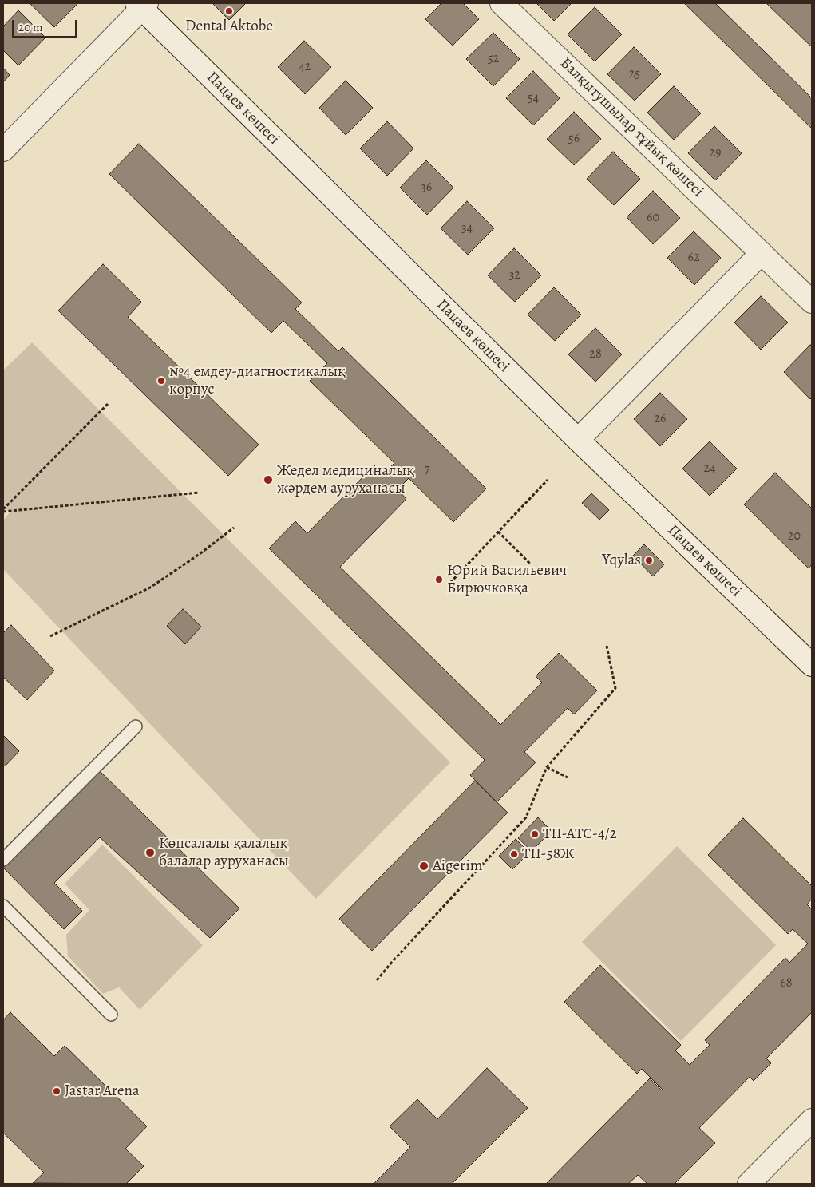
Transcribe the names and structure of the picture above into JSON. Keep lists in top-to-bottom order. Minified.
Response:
{"streets":{"street":["Пацаев көшесі","Балқытушылар тұйық көшесі"]},"places":["Dental Aktobe","№4 емдеу-диагностикалық корпус","Жедел медициналық жәрдем ауруханасы","Yqylas","Юрий Васильевич Бирючковқа","ТП-АТС-4/2","Көпсалалы қалалық балалар ауруханасы","ТП-58Ж","Aigerim","Jastar Arena"],"house_numbers":["52","42","25","54","56","29","36","60","34","62","32","28","26","24","7","20","68"],"scale_bar":"20 m"}
